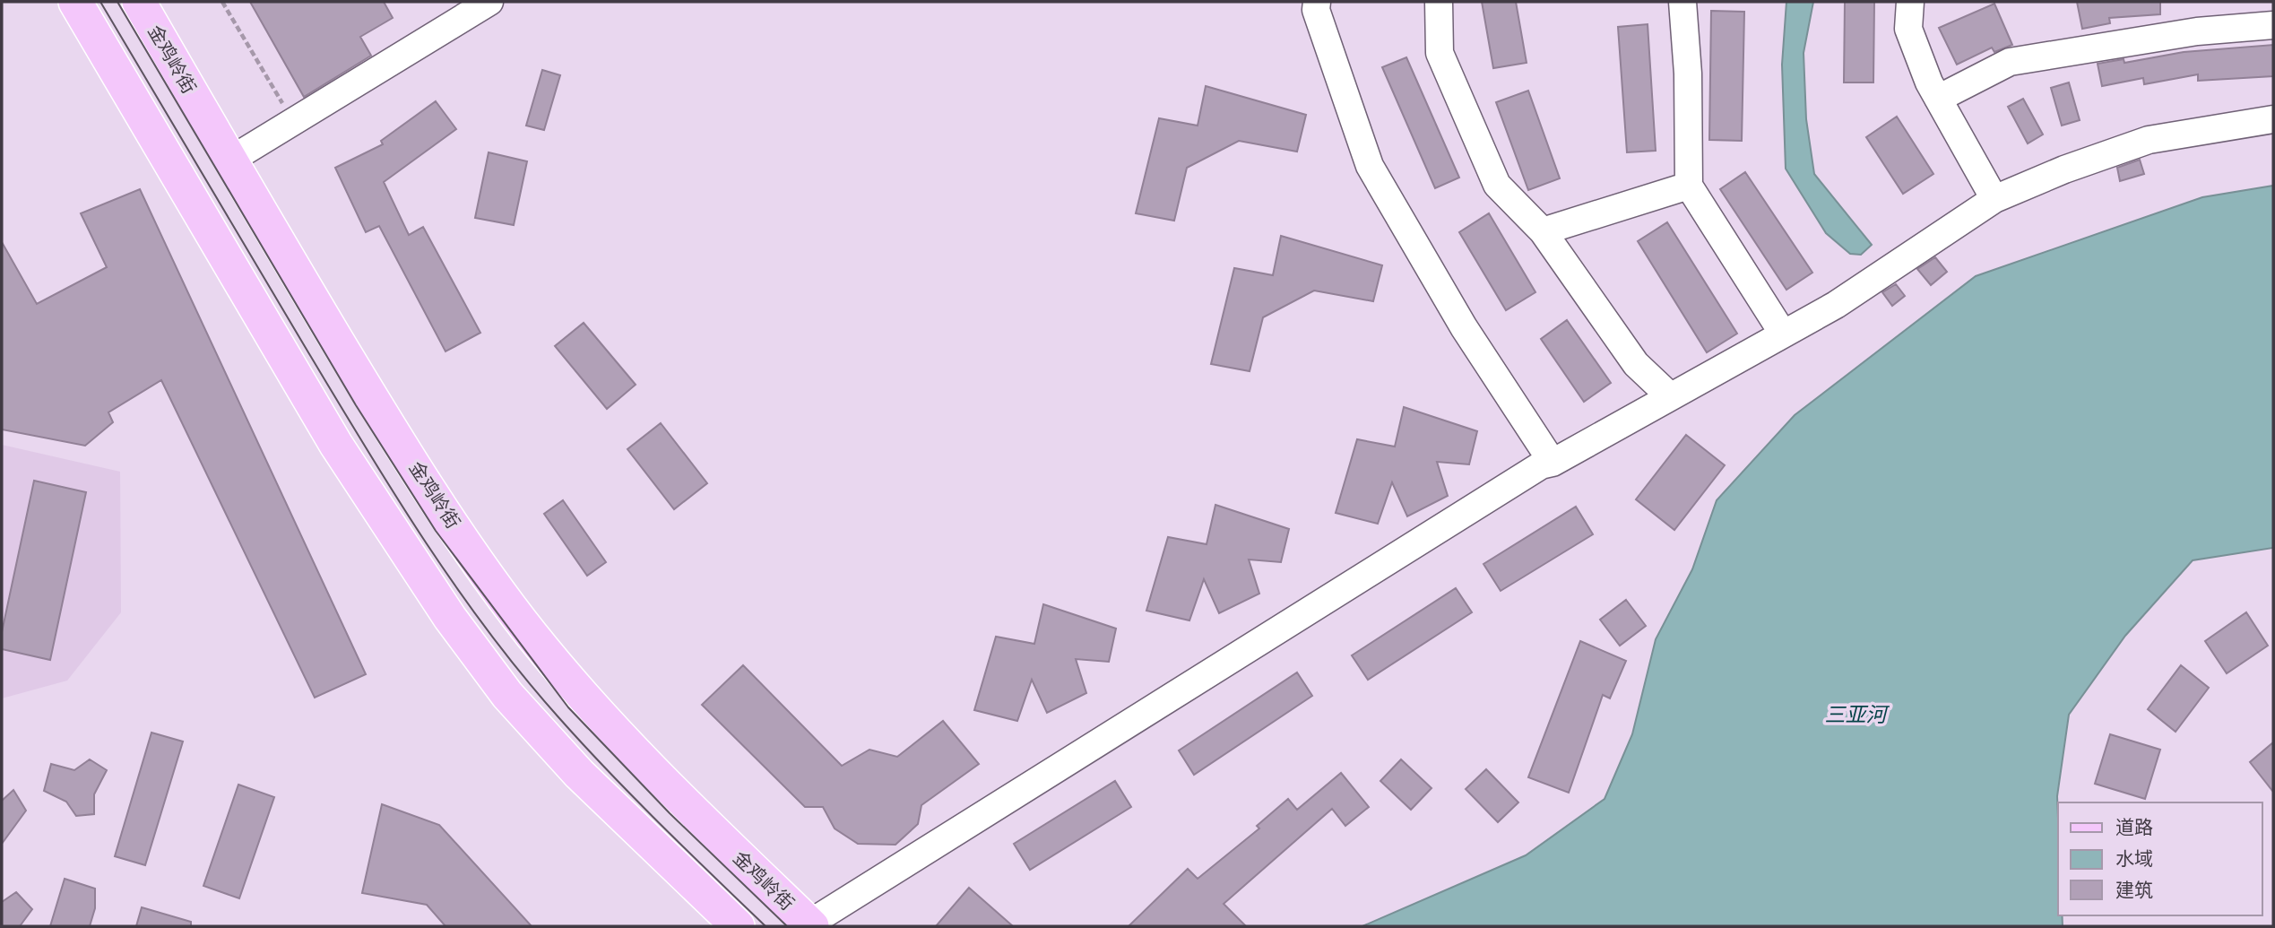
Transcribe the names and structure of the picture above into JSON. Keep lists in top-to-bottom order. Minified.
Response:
{"streets":{"main road":["金鸡岭街"]},"water":["三亚河"],"legend":["道路","水域","建筑"]}
